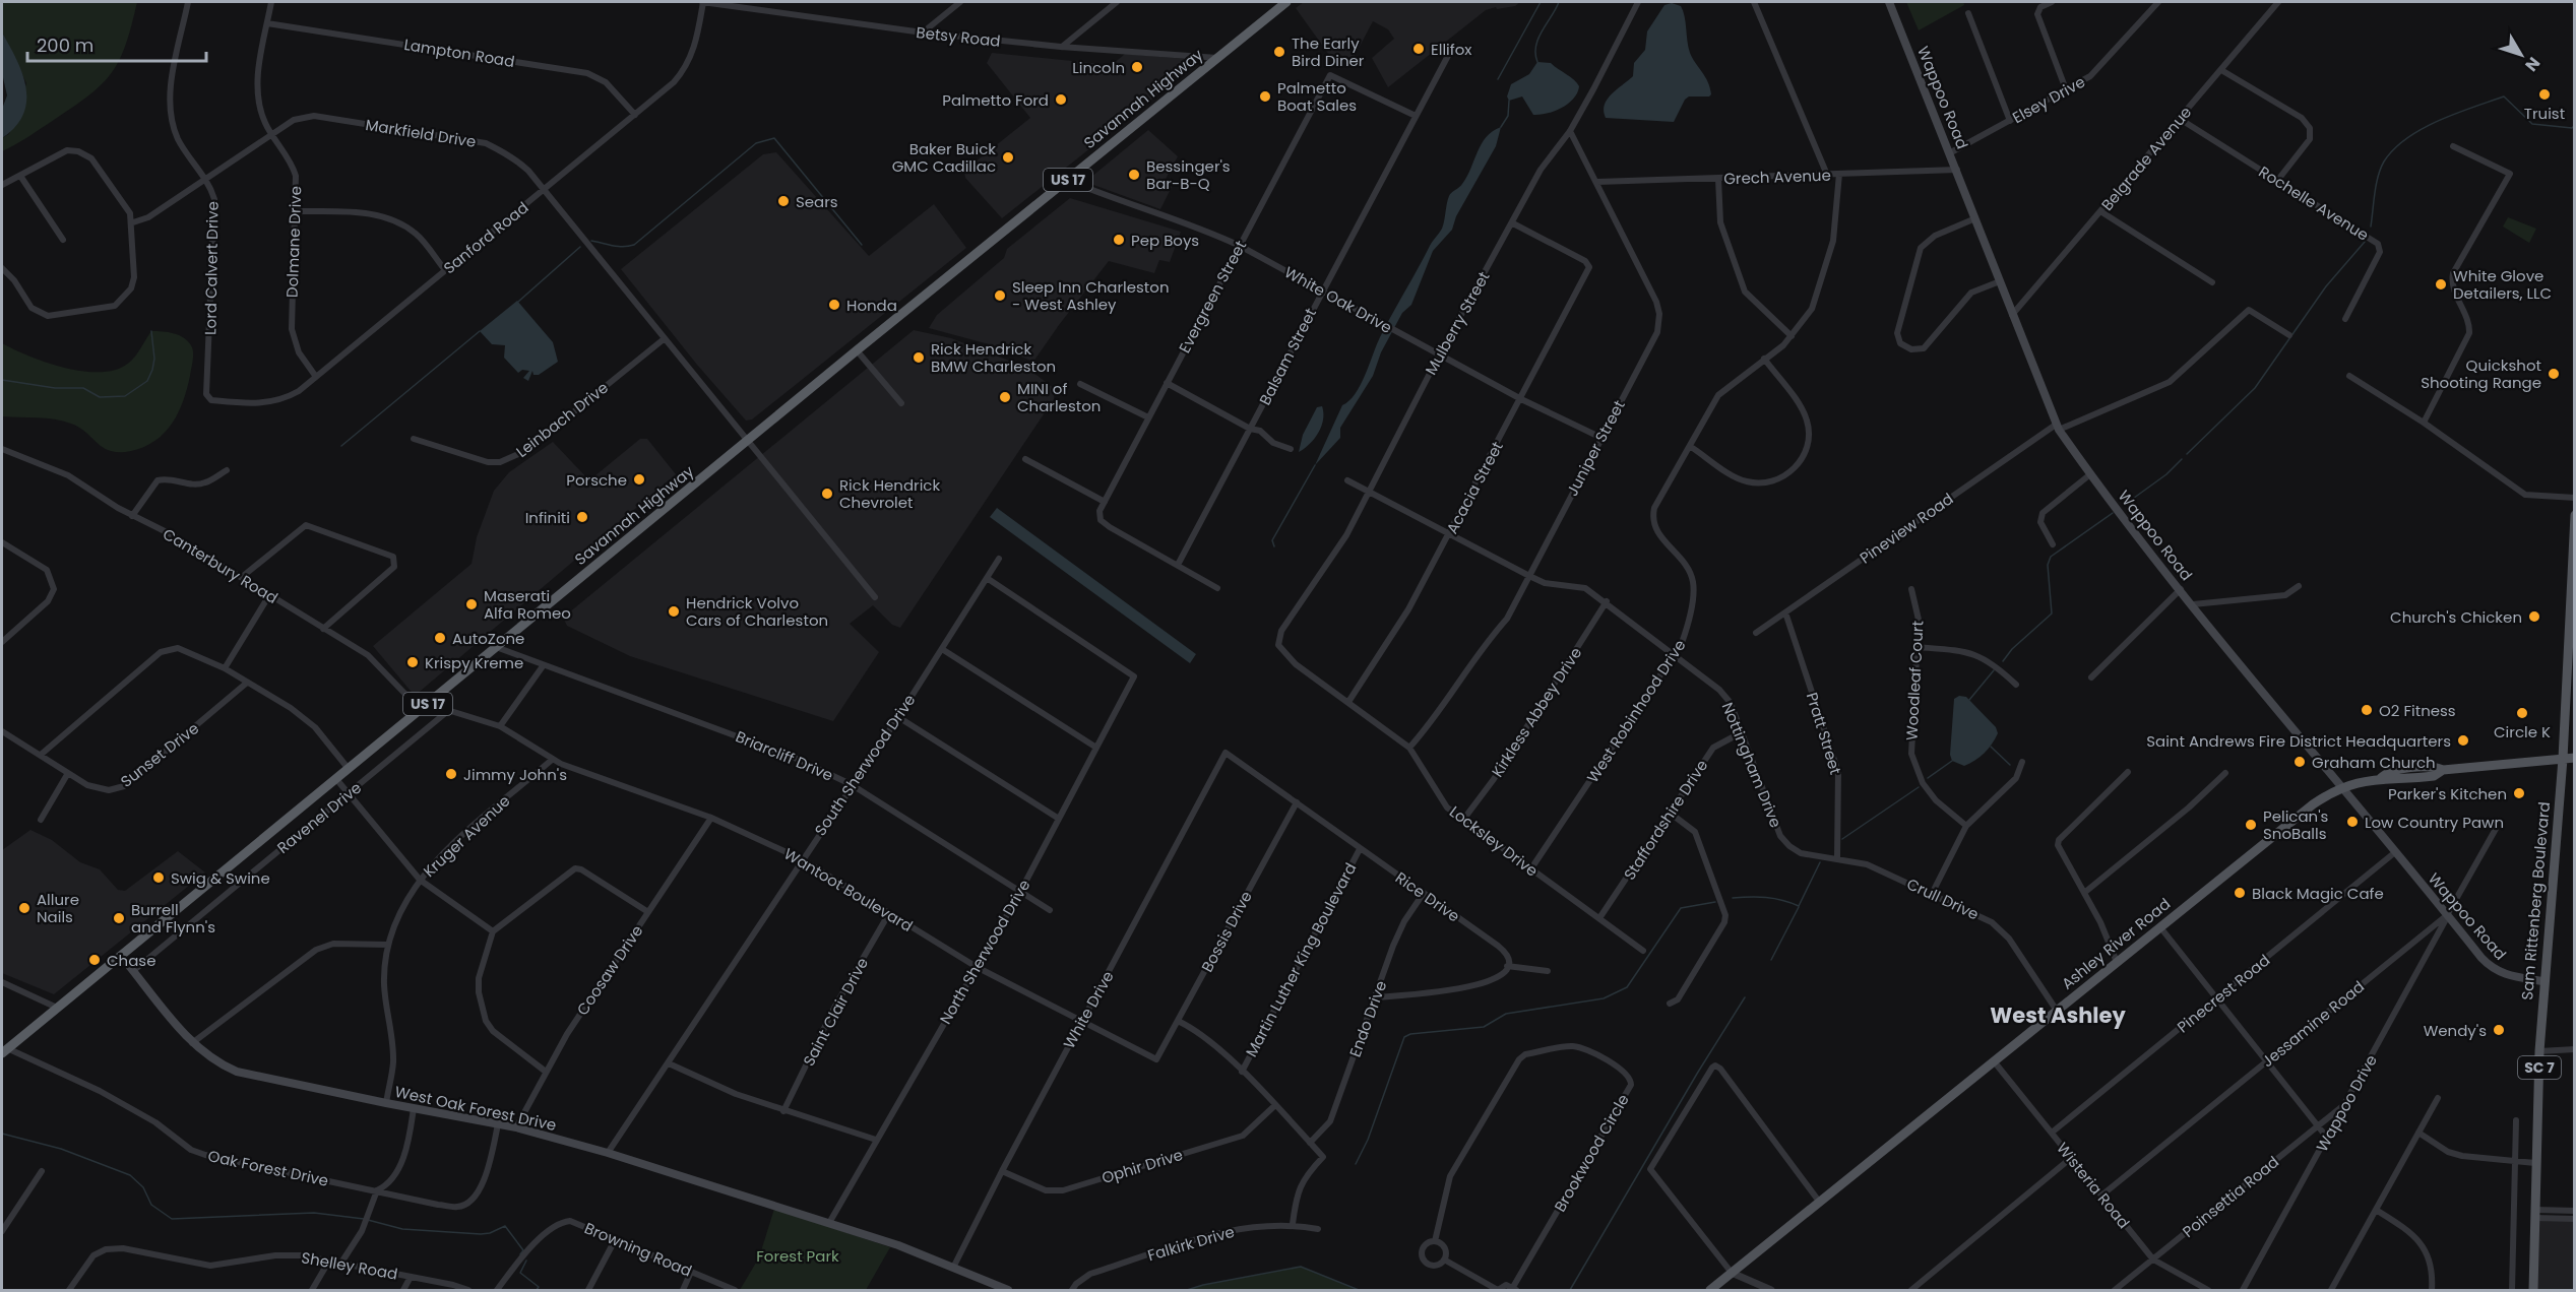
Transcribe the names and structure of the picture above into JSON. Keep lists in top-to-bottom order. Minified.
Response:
{"streets":{"highway":["Savannah Highway","US 17"],"main road":["Wappoo Road","Sam Rittenberg Boulevard","Ashley River Road","SC 7","West Oak Forest Drive"],"street":["Betsy Road","Lampton Road","Elsey Drive","Markfield Drive","Belgrade Avenue","Grech Avenue","Rochelle Avenue","Sanford Road","Dolmane Drive","Lord Calvert Drive","Evergreen Street","White Oak Drive","Mulberry Street","Balsam Street","Leinbach Drive","Juniper Street","Acacia Street","Pineview Road","Canterbury Road","Woodleaf Court","West Robinhood Drive","Kirkless Abbey Drive","Pratt Street","Sunset Drive","Briarcliff Drive","South Sherwood Drive","Nottingham Drive","Ravenel Drive","Staffordshire Drive","Kruger Avenue","Locksley Drive","Wantoot Boulevard","Rice Drive","Crull Drive","Bossis Drive","North Sherwood Drive","Martin Luther King Boulevard","Coosaw Drive","Pinecrest Road","White Drive","Saint Clair Drive","Endo Drive","Jessamine Road","Wappoo Drive","Brookwood Circle","Ophir Drive","Oak Forest Drive","Wisteria Road","Poinsettia Road","Falkirk Drive","Browning Road","Shelley Road"]},"crossings":[["Betsy Road","Savannah Highway"],["Betsy Road","Sanford Road"],["Lampton Road","Sanford Road"],["Lampton Road","Dolmane Drive"],["Wappoo Road","Elsey Drive"],["Wappoo Road","Belgrade Avenue"],["Wappoo Road","Grech Avenue"],["Wappoo Road","Pineview Road"],["Wappoo Road","Sam Rittenberg Boulevard"],["Wappoo Road","Ashley River Road"],["Wappoo Road","Pinecrest Road"],["Wappoo Road","Jessamine Road"],["Wappoo Road","Wappoo Drive"],["Savannah Highway","Markfield Drive"],["Savannah Highway","White Oak Drive"],["Savannah Highway","Canterbury Road"],["Savannah Highway","Briarcliff Drive"],["Savannah Highway","Wantoot Boulevard"],["Savannah Highway","West Oak Forest Drive"],["Savannah Highway","Oak Forest Drive"],["Markfield Drive","Sanford Road"],["Markfield Drive","Dolmane Drive"],["Markfield Drive","Lord Calvert Drive"],["Markfield Drive","Leinbach Drive"],["Belgrade Avenue","Rochelle Avenue"],["Grech Avenue","Juniper Street"],["Grech Avenue","West Robinhood Drive"],["Sanford Road","Dolmane Drive"],["Sanford Road","Lord Calvert Drive"],["Evergreen Street","White Oak Drive"],["Evergreen Street","Balsam Street"],["White Oak Drive","Mulberry Street"],["White Oak Drive","Balsam Street"],["White Oak Drive","Juniper Street"],["White Oak Drive","Acacia Street"],["Mulberry Street","Juniper Street"],["Mulberry Street","Acacia Street"],["Mulberry Street","Nottingham Drive"],["Mulberry Street","Locksley Drive"],["Juniper Street","Nottingham Drive"],["Juniper Street","Locksley Drive"],["Acacia Street","Nottingham Drive"],["Acacia Street","Locksley Drive"],["Pineview Road","Pratt Street"],["Canterbury Road","Wantoot Boulevard"],["West Robinhood Drive","Nottingham Drive"],["West Robinhood Drive","Locksley Drive"],["Kirkless Abbey Drive","Nottingham Drive"],["Kirkless Abbey Drive","Locksley Drive"],["Pratt Street","Crull Drive"],["Briarcliff Drive","South Sherwood Drive"],["Briarcliff Drive","North Sherwood Drive"],["South Sherwood Drive","Wantoot Boulevard"],["South Sherwood Drive","North Sherwood Drive"],["South Sherwood Drive","West Oak Forest Drive"],["Nottingham Drive","Staffordshire Drive"],["Nottingham Drive","Crull Drive"],["Ravenel Drive","Wantoot Boulevard"],["Ravenel Drive","West Oak Forest Drive"],["Staffordshire Drive","Locksley Drive"],["Kruger Avenue","Wantoot Boulevard"],["Kruger Avenue","West Oak Forest Drive"],["Wantoot Boulevard","Bossis Drive"],["Wantoot Boulevard","North Sherwood Drive"],["Wantoot Boulevard","Coosaw Drive"],["Wantoot Boulevard","White Drive"],["Wantoot Boulevard","Saint Clair Drive"],["Rice Drive","Bossis Drive"],["Rice Drive","Martin Luther King Boulevard"],["Rice Drive","White Drive"],["Rice Drive","Endo Drive"],["Crull Drive","Ashley River Road"],["Sam Rittenberg Boulevard","Ashley River Road"],["Ashley River Road","Wisteria Road"],["North Sherwood Drive","West Oak Forest Drive"],["Coosaw Drive","West Oak Forest Drive"],["Pinecrest Road","Wisteria Road"],["White Drive","West Oak Forest Drive"],["White Drive","Ophir Drive"],["Jessamine Road","Wappoo Drive"],["Jessamine Road","Wisteria Road"],["Wappoo Drive","Poinsettia Road"],["West Oak Forest Drive","Oak Forest Drive"],["Wisteria Road","Poinsettia Road"]],"districts":["West Ashley"],"parks":["Forest Park"],"places":["Ellifox","The Early Bird Diner","Lincoln","Truist","Palmetto Boat Sales","Palmetto Ford","Baker Buick GMC Cadillac","Bessinger's Bar-B-Q","Sears","Pep Boys","White Glove Detailers, LLC","Sleep Inn Charleston - West Ashley","Honda","Rick Hendrick BMW Charleston","Quickshot Shooting Range","MINI of Charleston","Porsche","Rick Hendrick Chevrolet","Infiniti","Maserati Alfa Romeo","Hendrick Volvo Cars of Charleston","Church's Chicken","AutoZone","Krispy Kreme","O2 Fitness","Circle K","Saint Andrews Fire District Headquarters","Graham Church","Jimmy John's","Parker's Kitchen","Low Country Pawn","Pelican's SnoBalls","Swig & Swine","Black Magic Cafe","Allure Nails","Burrell and Flynn's","Chase","Wendy's"],"scale_bar":"200 m","north":"bottom right"}
